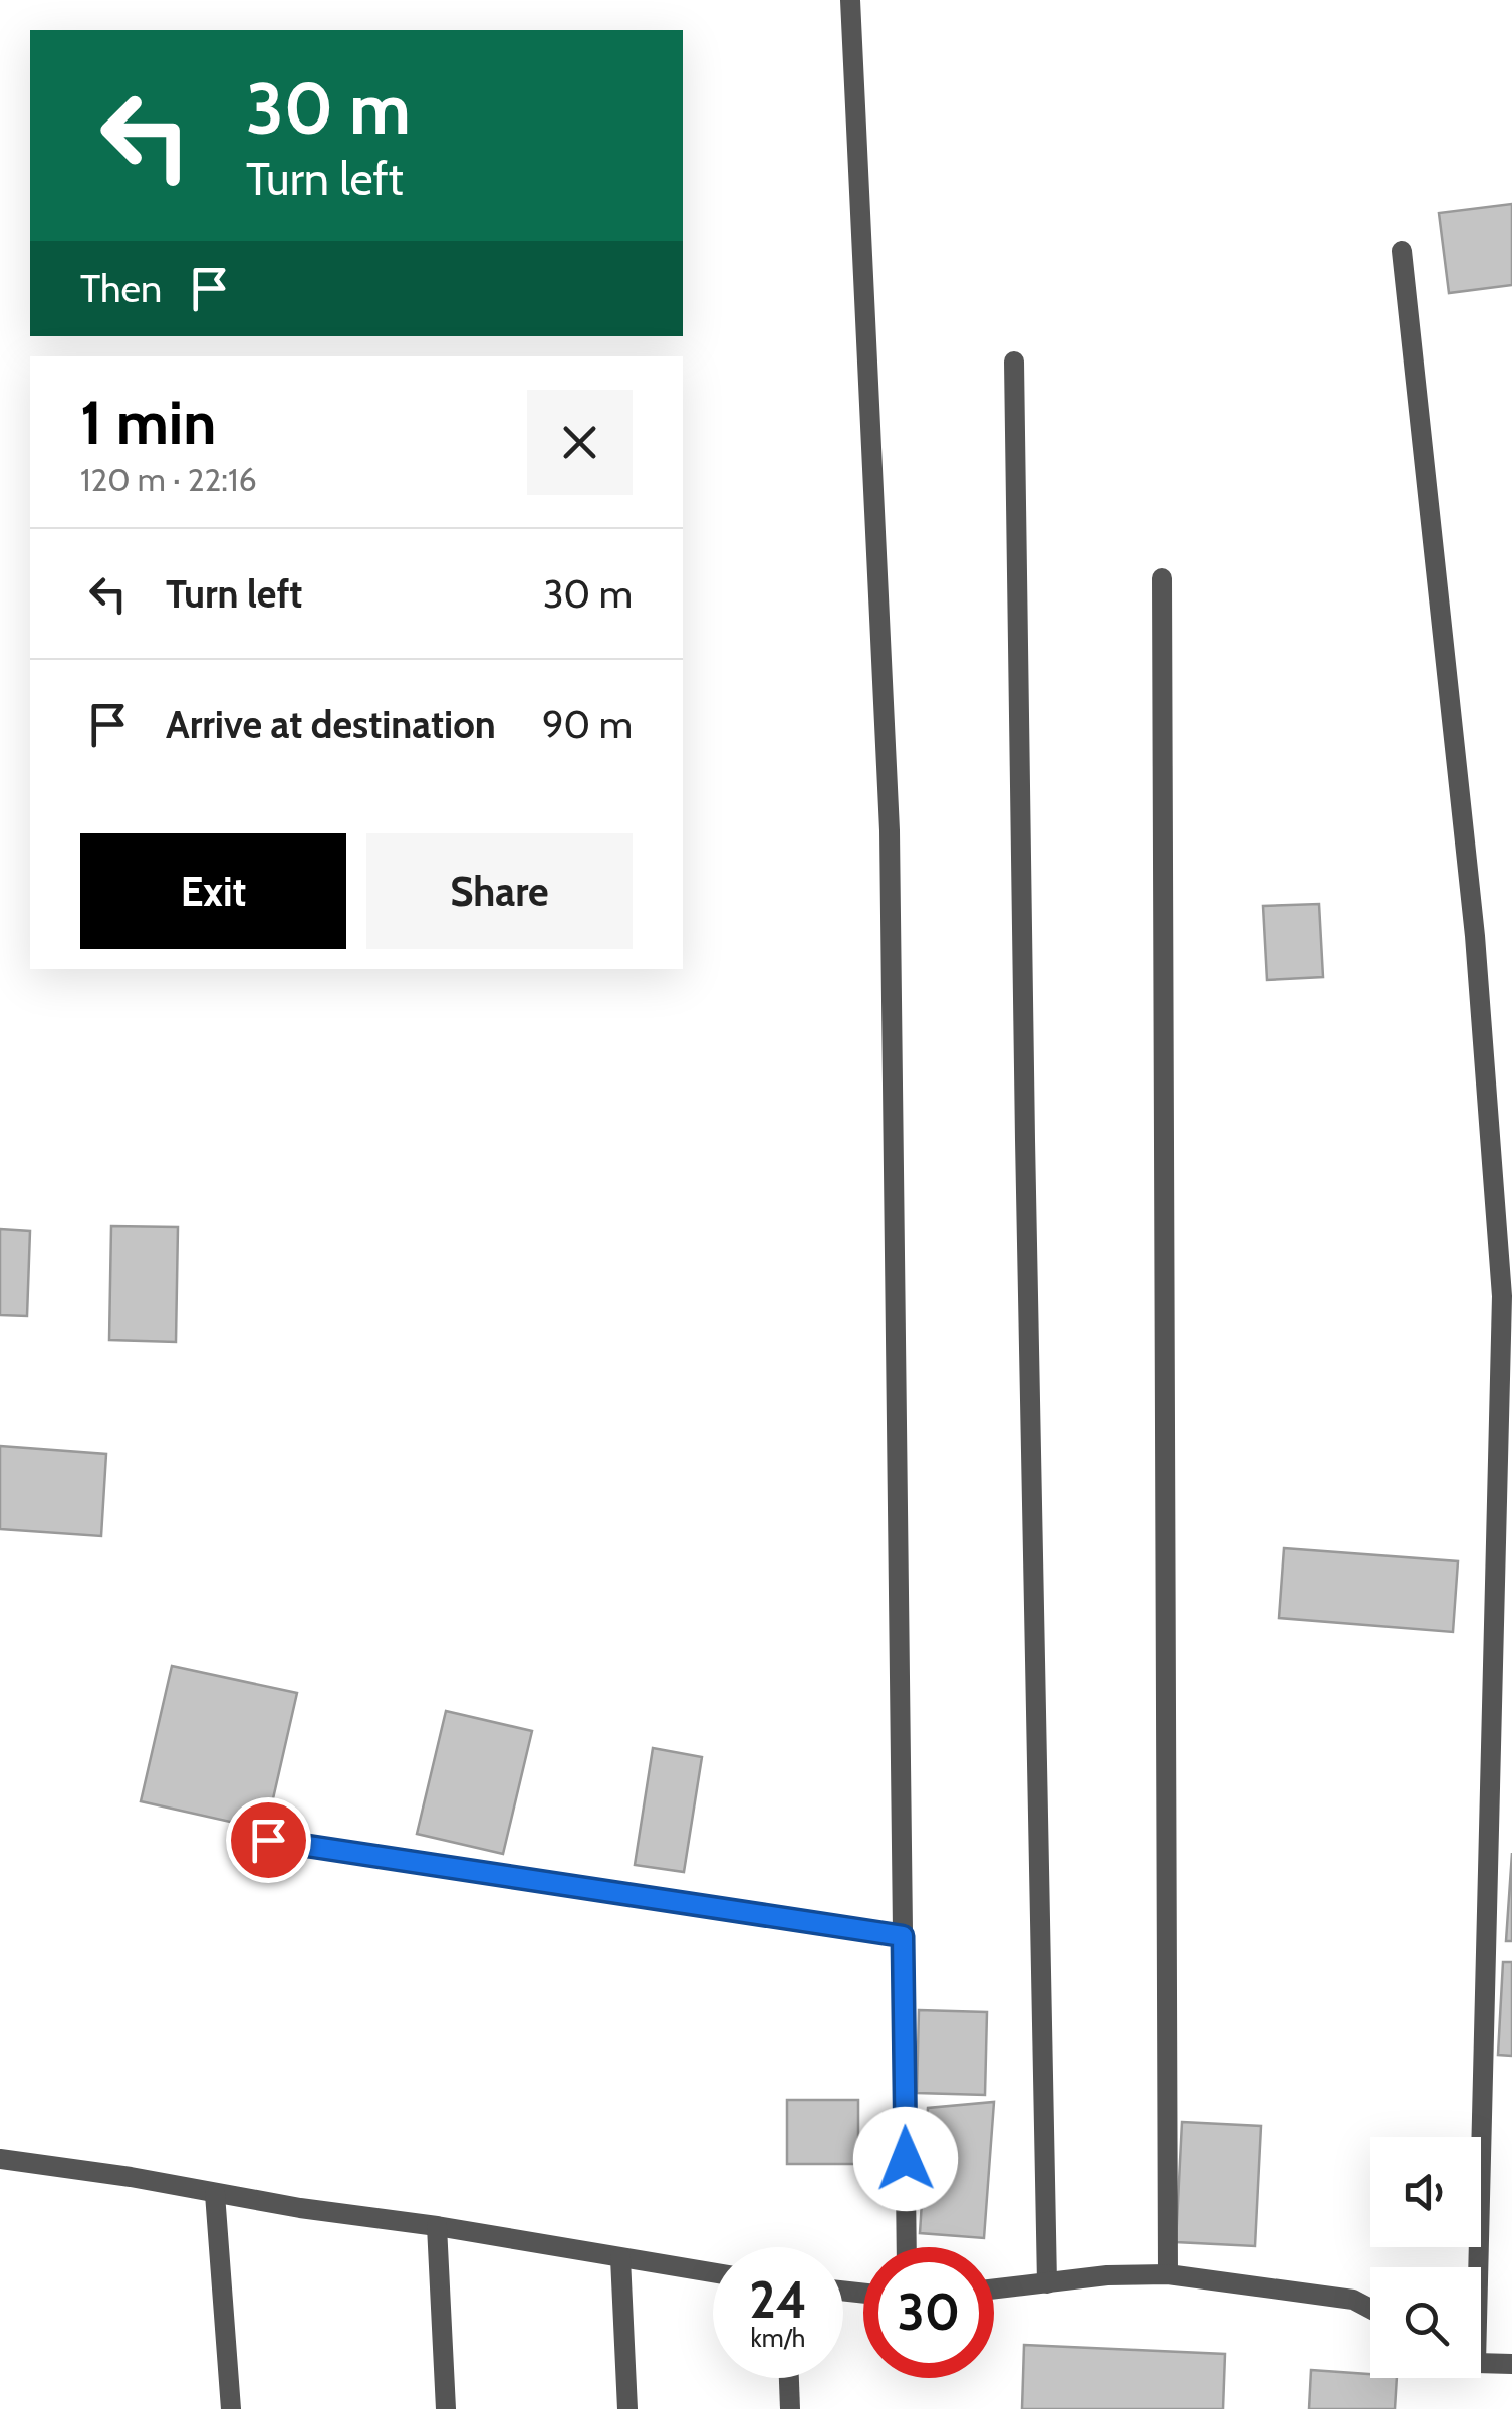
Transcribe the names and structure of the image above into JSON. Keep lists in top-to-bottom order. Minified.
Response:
{"page":{"turn":["30 m","Turn left"],"then":"Then","heading":["1 min","120 m · 22:16"],"list":[{"name":"Turn left","value":"30 m"},{"name":"Arrive at destination","value":"90 m"}],"buttons":["Exit","Share"],"speed":"24 km/h","limit":"30"}}
